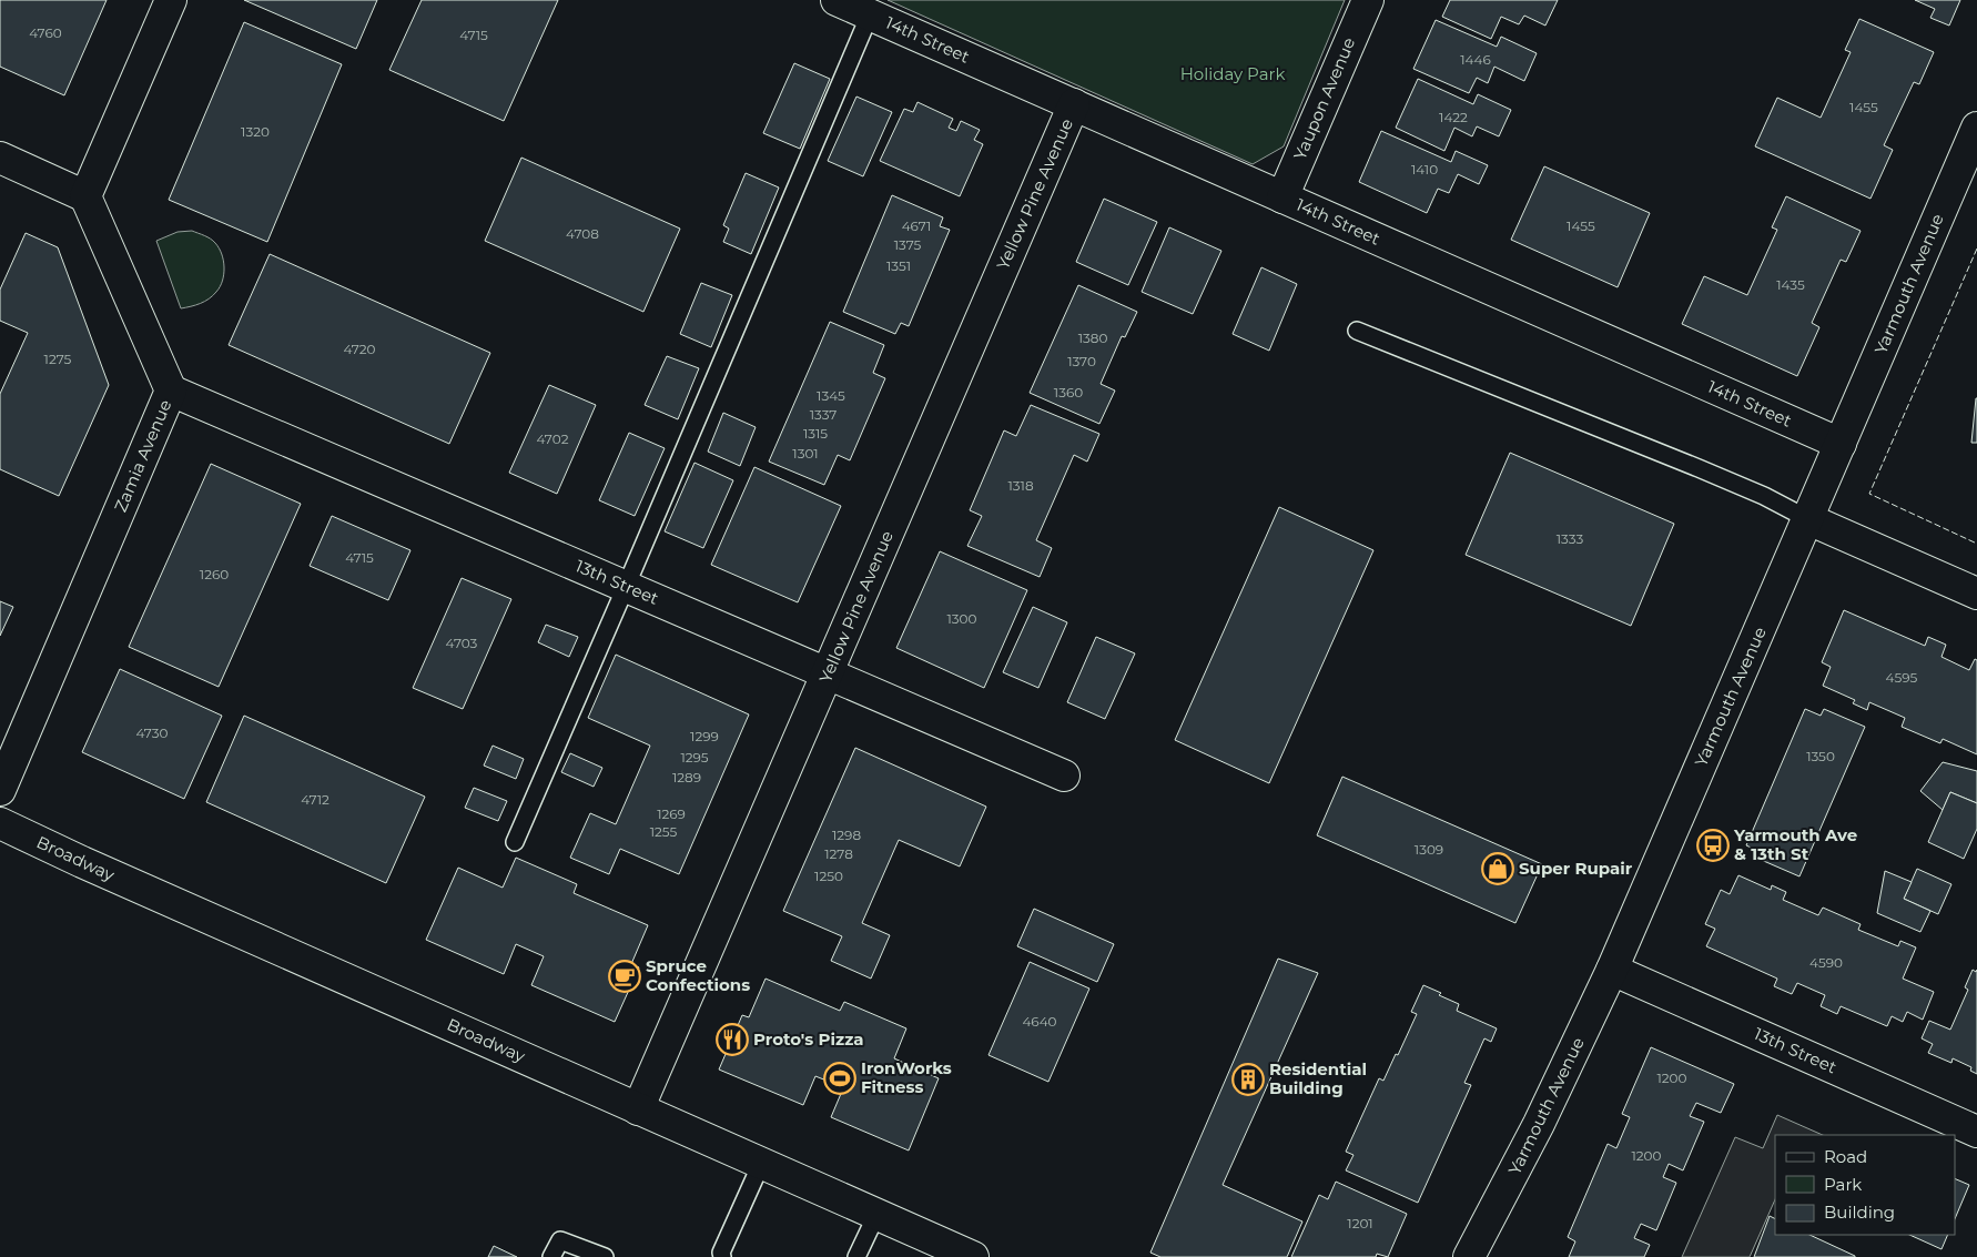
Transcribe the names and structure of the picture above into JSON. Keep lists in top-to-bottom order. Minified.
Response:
{"streets":{"street":["14th Street","Yaupon Avenue","Yellow Pine Avenue","Yarmouth Avenue","Zamia Avenue","13th Street","Broadway"]},"crossings":[["14th Street","Yaupon Avenue"],["14th Street","Yellow Pine Avenue"],["14th Street","Yarmouth Avenue"],["Yellow Pine Avenue","13th Street"],["Yellow Pine Avenue","Broadway"],["Yarmouth Avenue","13th Street"],["Zamia Avenue","13th Street"]],"parks":["Holiday Park"],"places":{"bus stop":["Yarmouth Ave & 13th St"],"shop":["Super Rupair"],"cafe":["Spruce Confections"],"restaurant":["Proto's Pizza"],"sports":["IronWorks Fitness"],"building":["Residential Building"]},"house_numbers":["4760","4715","1446","1455","1422","1320","1410","4671","1455","4708","1375","1351","1435","1380","4720","1275","1370","1360","1345","1337","1315","4702","1301","1318","1333","4715","1260","1300","4703","4595","4730","1299","1350","1295","1289","4712","1269","1255","1298","1309","1278","1250","4590","4640","1200","1200","1201"],"legend":["Road","Park","Building"]}
